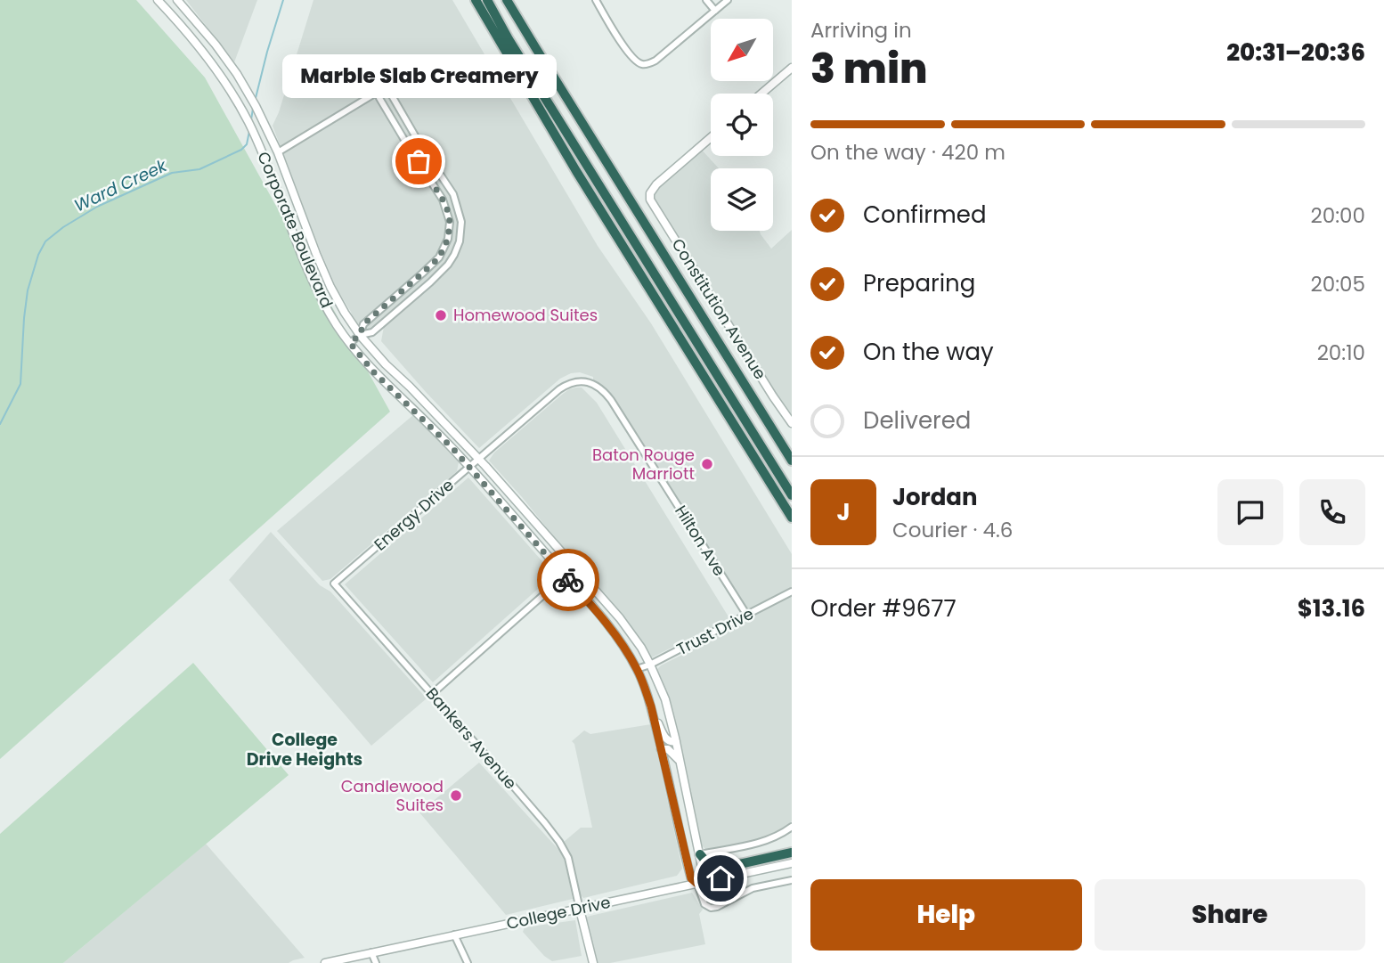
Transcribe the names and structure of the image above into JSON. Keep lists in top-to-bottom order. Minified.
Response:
{"streets":{"street":["Corporate Boulevard","Constitution Avenue","Energy Drive","Hilton Ave","Trust Drive","Bankers Avenue","College Drive"]},"crossings":[["Corporate Boulevard","Energy Drive"],["Corporate Boulevard","Trust Drive"],["Corporate Boulevard","College Drive"],["Energy Drive","Hilton Ave"],["Energy Drive","Bankers Avenue"],["Hilton Ave","Trust Drive"],["Bankers Avenue","College Drive"]],"districts":["College Drive Heights"],"water":["Ward Creek"],"places":["Marble Slab Creamery","Homewood Suites","Baton Rouge Marriott","Candlewood Suites"],"north":"bottom left","page":{"heading":["3 min","Arriving in","20:31–20:36"],"panel":["Jordan","Courier · 4.6","Order #9677","$13.16"],"bubble":"Marble Slab Creamery","bar":"On the way · 420 m","list":[["Confirmed","20:00"],["Preparing","20:05"],["On the way","20:10"],"Delivered"],"round":"J","buttons":["Help","Share"]}}
